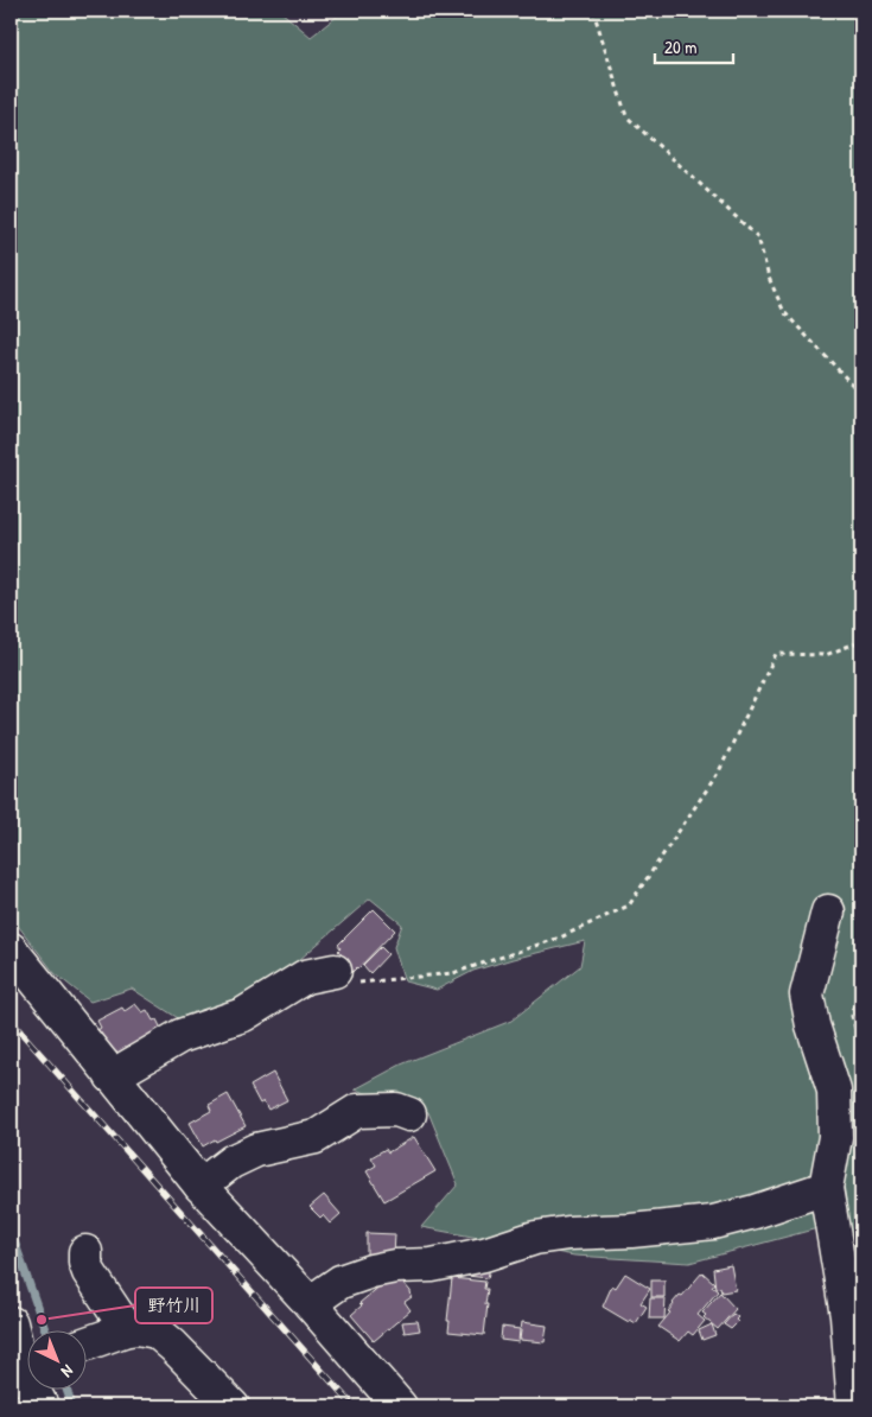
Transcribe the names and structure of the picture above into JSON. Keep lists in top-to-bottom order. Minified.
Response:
{"places":["野竹川"],"scale_bar":"20 m","north":"bottom right"}
